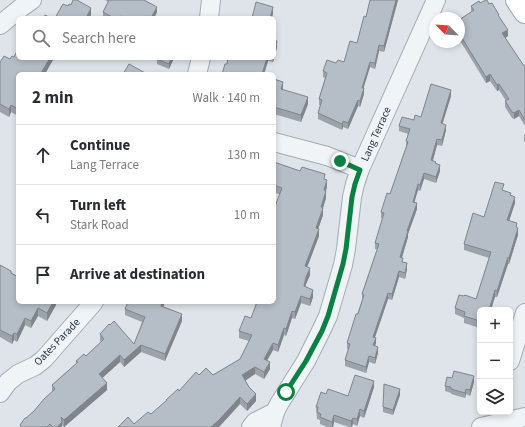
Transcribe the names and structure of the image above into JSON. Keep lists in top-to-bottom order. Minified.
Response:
{"streets":{"street":["Lang Terrace","Oates Parade"]},"north":"top left","page":{"search":"Search here","heading":["2 min","Walk · 140 m"],"list":[["Continue","Lang Terrace","130 m"],["Turn left","Stark Road","10 m"],"Arrive at destination"],"map_buttons":["+","−"]}}
